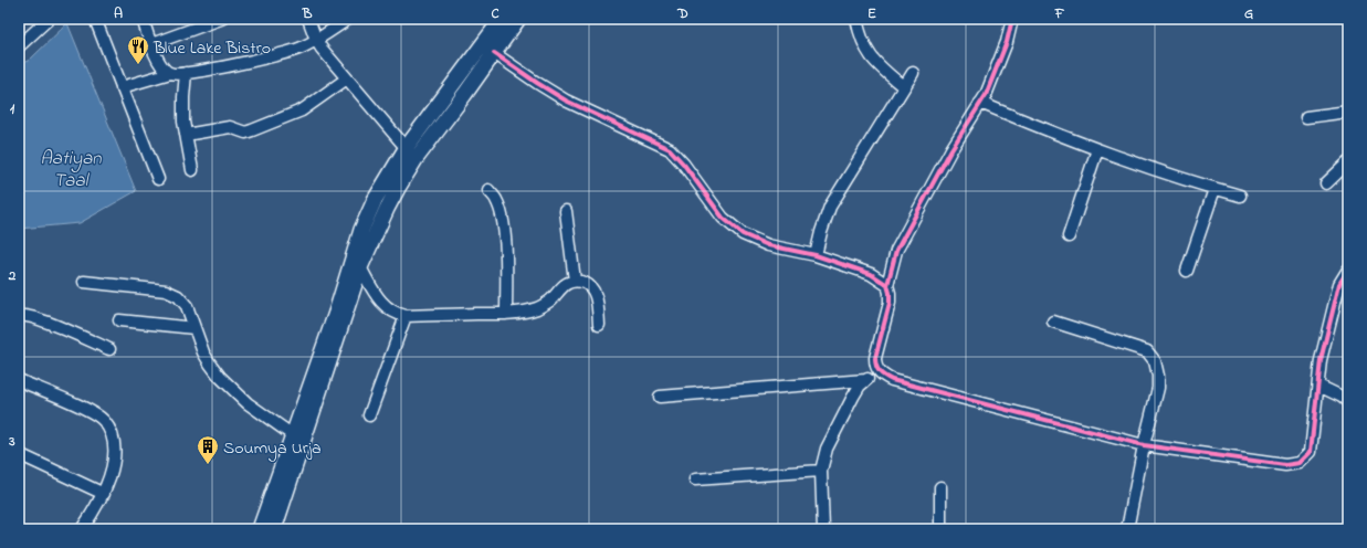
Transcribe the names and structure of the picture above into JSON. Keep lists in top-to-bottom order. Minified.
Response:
{"water":["Aatiyan Taal"],"places":{"restaurant":["Blue Lake Bistro"],"building":["Soumya Urja"]},"grid":{"columns":["A","B","C","D","E","F","G"],"rows":["1","2","3"]}}
